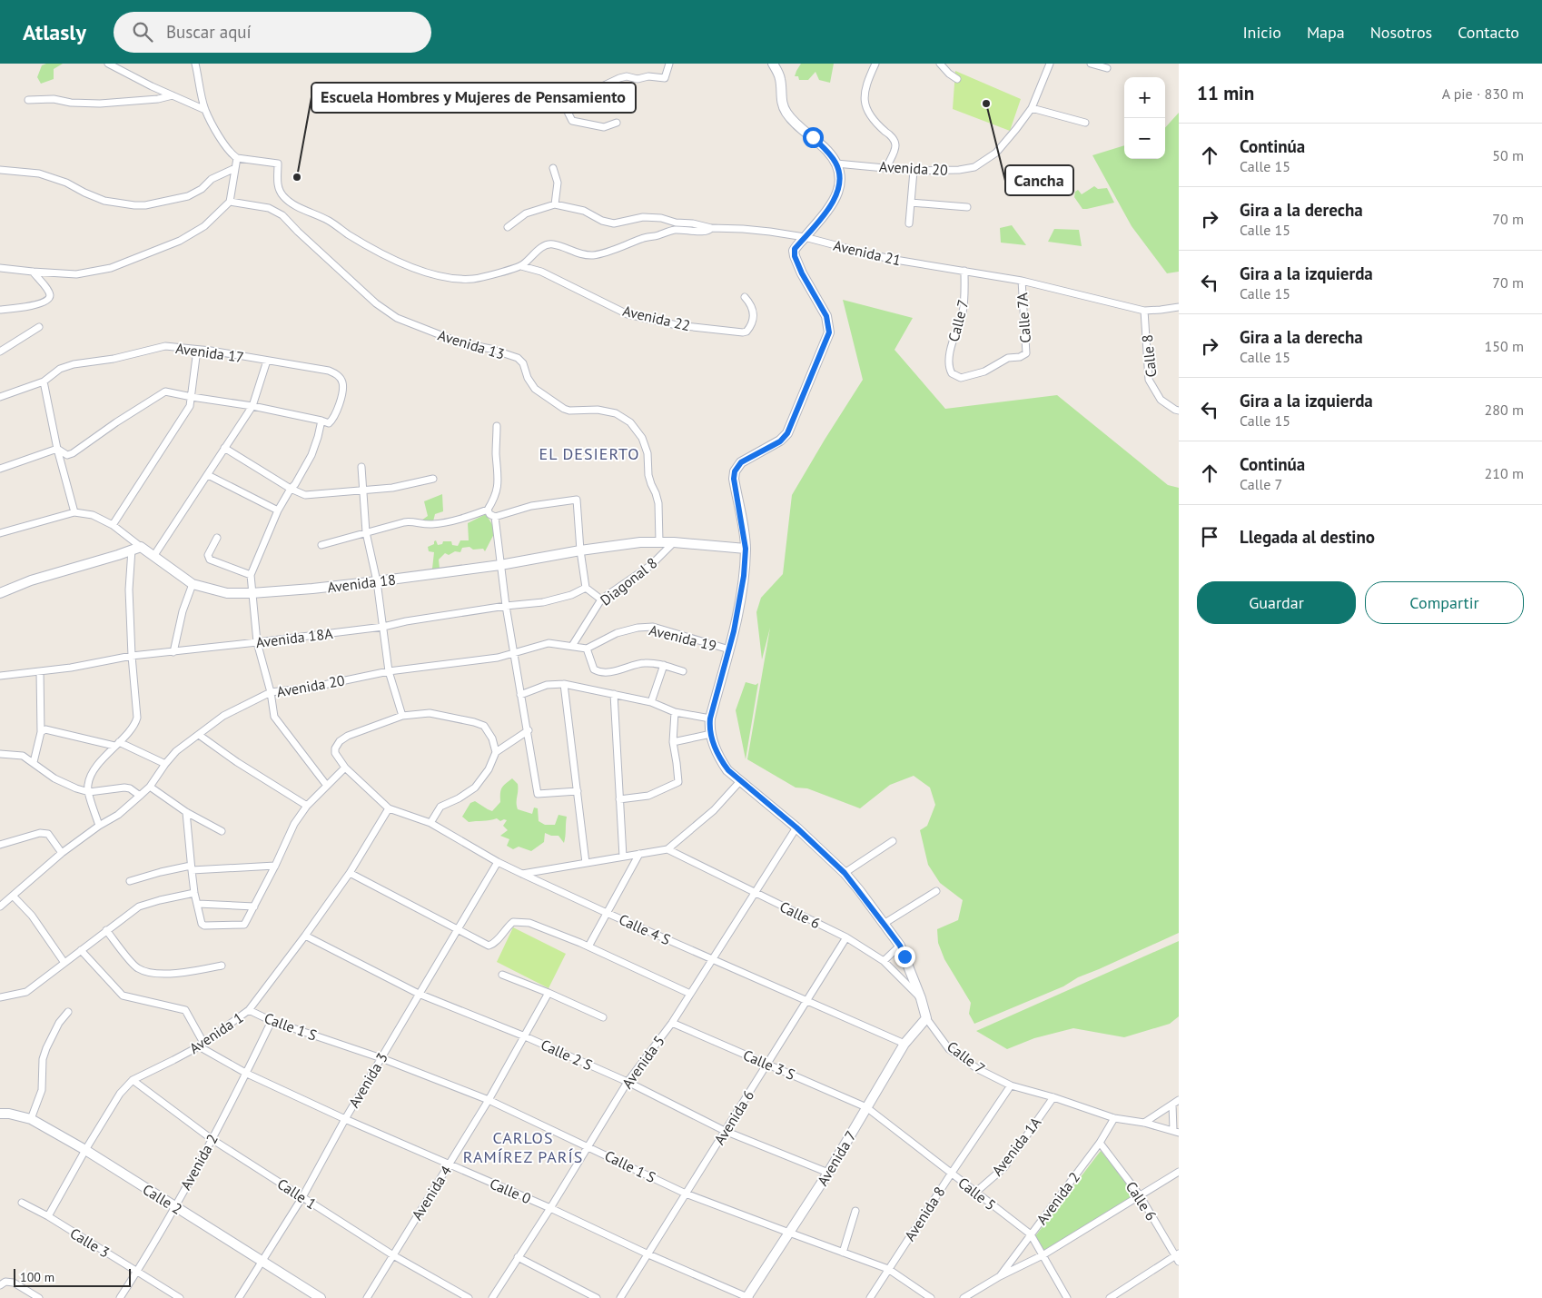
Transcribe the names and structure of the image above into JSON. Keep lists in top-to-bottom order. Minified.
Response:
{"streets":{"main road":["Calle 7","Avenida 18","Avenida 7","Calle 2"],"street":["Avenida 20","Avenida 21","Avenida 22","Calle 7A","Avenida 13","Avenida 17","Calle 8","Diagonal 8","Avenida 18A","Avenida 19","Calle 6","Calle 4 S","Calle 1 S","Avenida 1","Calle 2 S","Avenida 5","Calle 3 S","Avenida 3","Avenida 6","Avenida 1A","Avenida 2","Calle 0","Avenida 4","Calle 1","Calle 5","Avenida 8","Calle 3"]},"crossings":[["Avenida 20","Diagonal 8"],["Avenida 20","Avenida 19"],["Avenida 21","Calle 7A"],["Avenida 21","Calle 7"],["Avenida 21","Calle 8"],["Calle 7A","Calle 7"],["Calle 7","Avenida 18"],["Calle 7","Avenida 19"],["Calle 7","Calle 6"],["Calle 7","Avenida 5"],["Calle 7","Avenida 1A"],["Calle 7","Avenida 7"],["Calle 7","Avenida 2"],["Calle 7","Avenida 8"],["Avenida 13","Avenida 18"],["Diagonal 8","Avenida 18"],["Calle 6","Avenida 5"],["Calle 6","Avenida 6"],["Calle 6","Avenida 2"],["Calle 4 S","Avenida 1"],["Calle 4 S","Avenida 5"],["Calle 4 S","Avenida 3"],["Calle 4 S","Avenida 6"],["Calle 4 S","Avenida 7"],["Calle 1 S","Avenida 1"],["Calle 1 S","Avenida 5"],["Calle 1 S","Avenida 3"],["Calle 1 S","Avenida 6"],["Calle 1 S","Avenida 7"],["Calle 1 S","Avenida 2"],["Calle 1 S","Avenida 4"],["Calle 1 S","Avenida 8"],["Avenida 1","Calle 2 S"],["Avenida 1","Calle 0"],["Avenida 1","Calle 1"],["Avenida 1","Calle 2"],["Avenida 1","Calle 3"],["Calle 2 S","Avenida 5"],["Calle 2 S","Avenida 3"],["Calle 2 S","Avenida 6"],["Calle 2 S","Avenida 7"],["Calle 2 S","Avenida 4"],["Avenida 5","Calle 3 S"],["Avenida 5","Calle 0"],["Calle 3 S","Avenida 6"],["Calle 3 S","Avenida 7"],["Calle 3 S","Calle 5"],["Avenida 3","Calle 0"],["Avenida 3","Calle 1"],["Avenida 3","Calle 2"],["Avenida 6","Calle 0"],["Avenida 1A","Calle 5"],["Avenida 7","Calle 0"],["Avenida 7","Calle 5"],["Avenida 2","Calle 0"],["Avenida 2","Calle 1"],["Avenida 2","Calle 5"],["Avenida 2","Calle 2"],["Avenida 2","Calle 3"],["Calle 0","Avenida 4"],["Avenida 4","Calle 1"],["Calle 5","Avenida 8"]],"districts":["EL DESIERTO","CARLOS RAMÍREZ PARÍS"],"places":["Cancha","Escuela Hombres y Mujeres de Pensamiento"],"scale_bar":"100 m","page":{"header":"Atlasly","search":"Buscar aquí","nav":["Inicio","Mapa","Nosotros","Contacto"],"heading":["11 min","A pie · 830 m"],"map_buttons":["+","−"],"list":[["Continúa","Calle 15","50 m"],["Gira a la derecha","Calle 15","70 m"],["Gira a la izquierda","Calle 15","70 m"],["Gira a la derecha","Calle 15","150 m"],["Gira a la izquierda","Calle 15","280 m"],["Continúa","Calle 7","210 m"],"Llegada al destino"],"buttons":["Guardar","Compartir"],"scale":"100 m"}}
